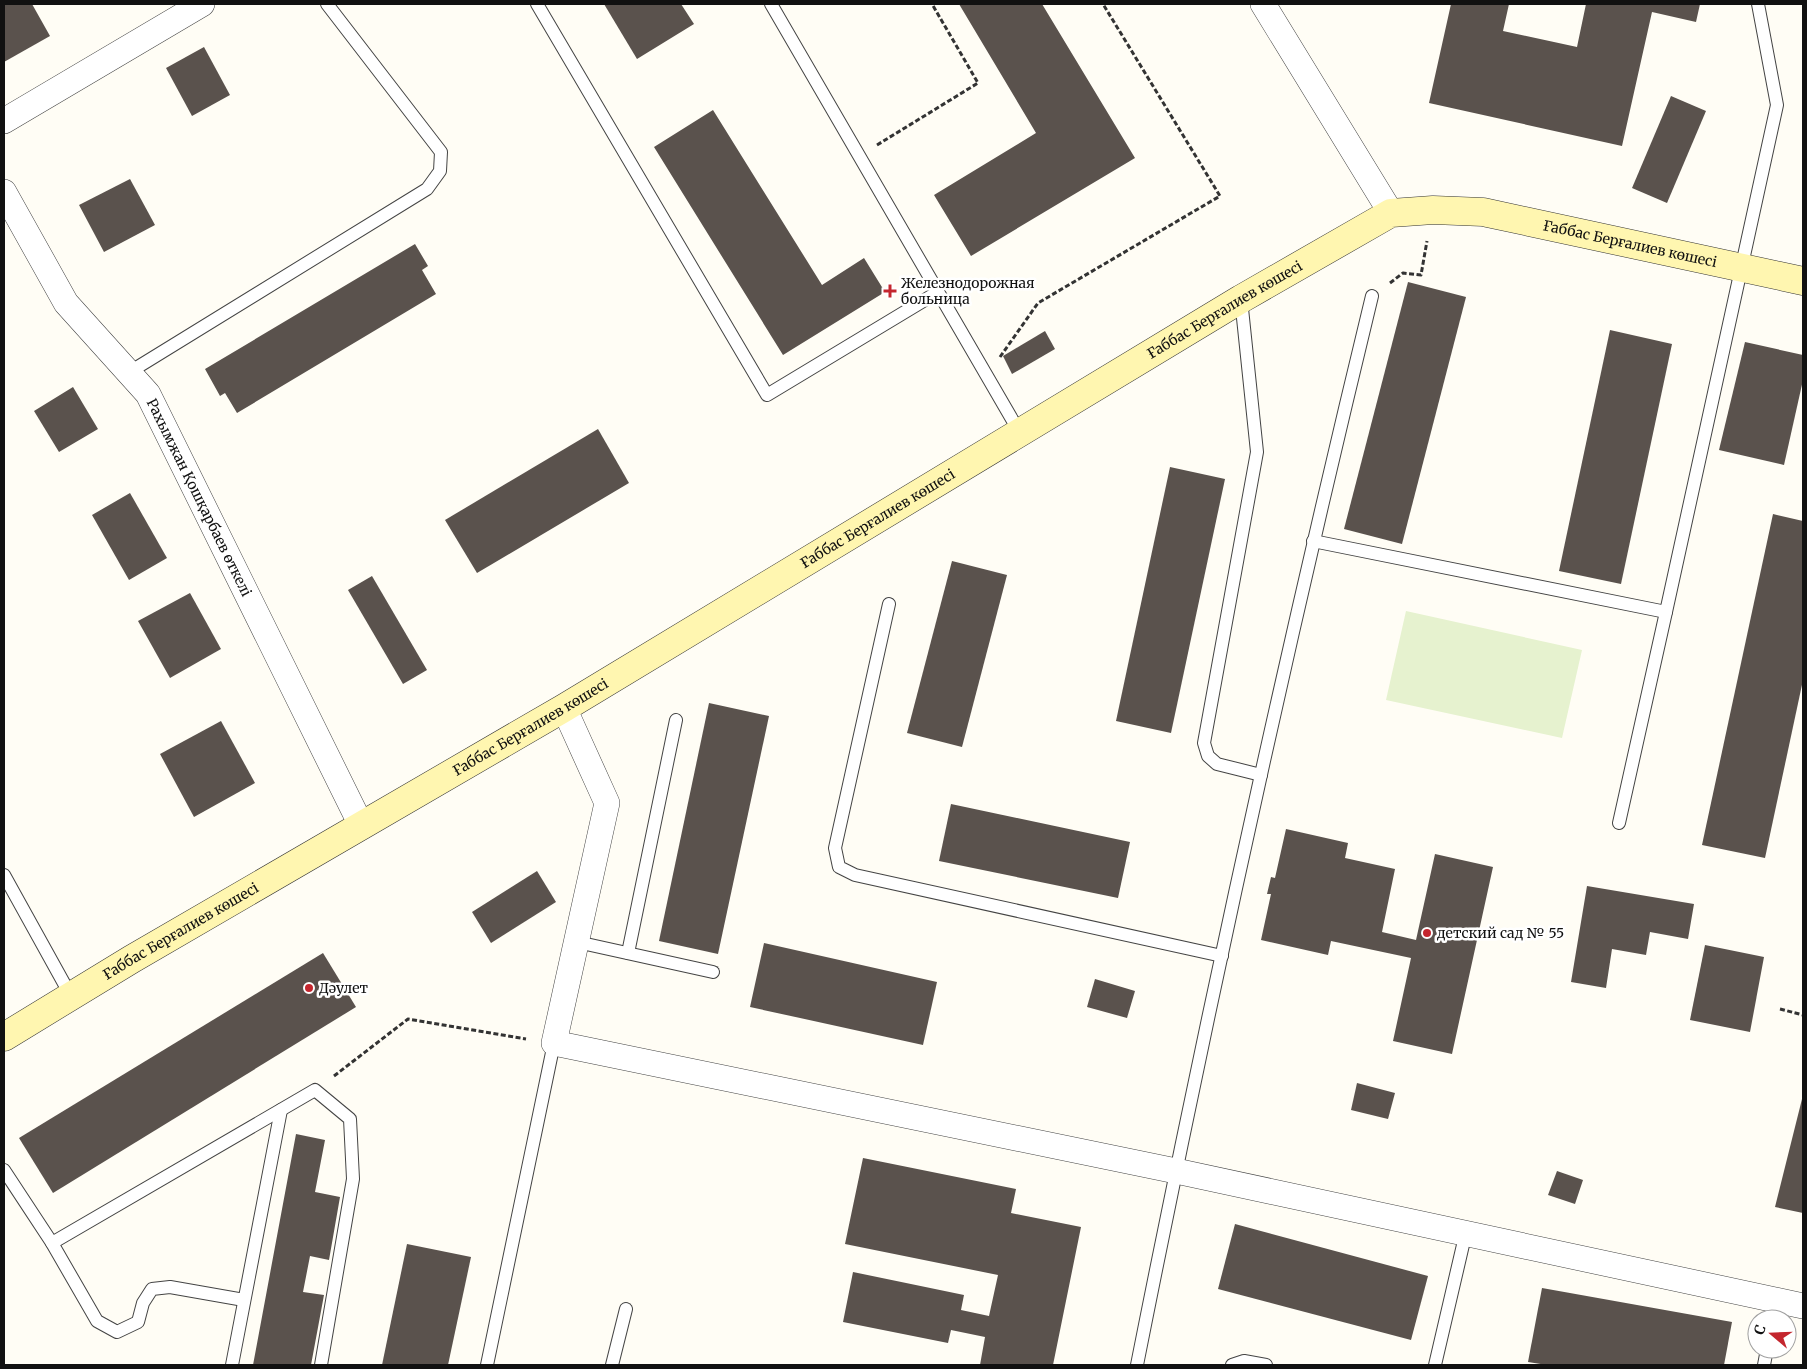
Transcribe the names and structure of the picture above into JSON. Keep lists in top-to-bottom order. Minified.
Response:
{"streets":{"main road":["Ғаббас Берғалиев көшесі"],"street":["Рахымжан Қошқарбаев өткелі"]},"crossings":[["Ғаббас Берғалиев көшесі","Рахымжан Қошқарбаев өткелі"]],"places":{"health":["Железнодорожная больница"],"other":["детский сад № 55","Дәулет"]},"north":"left"}
